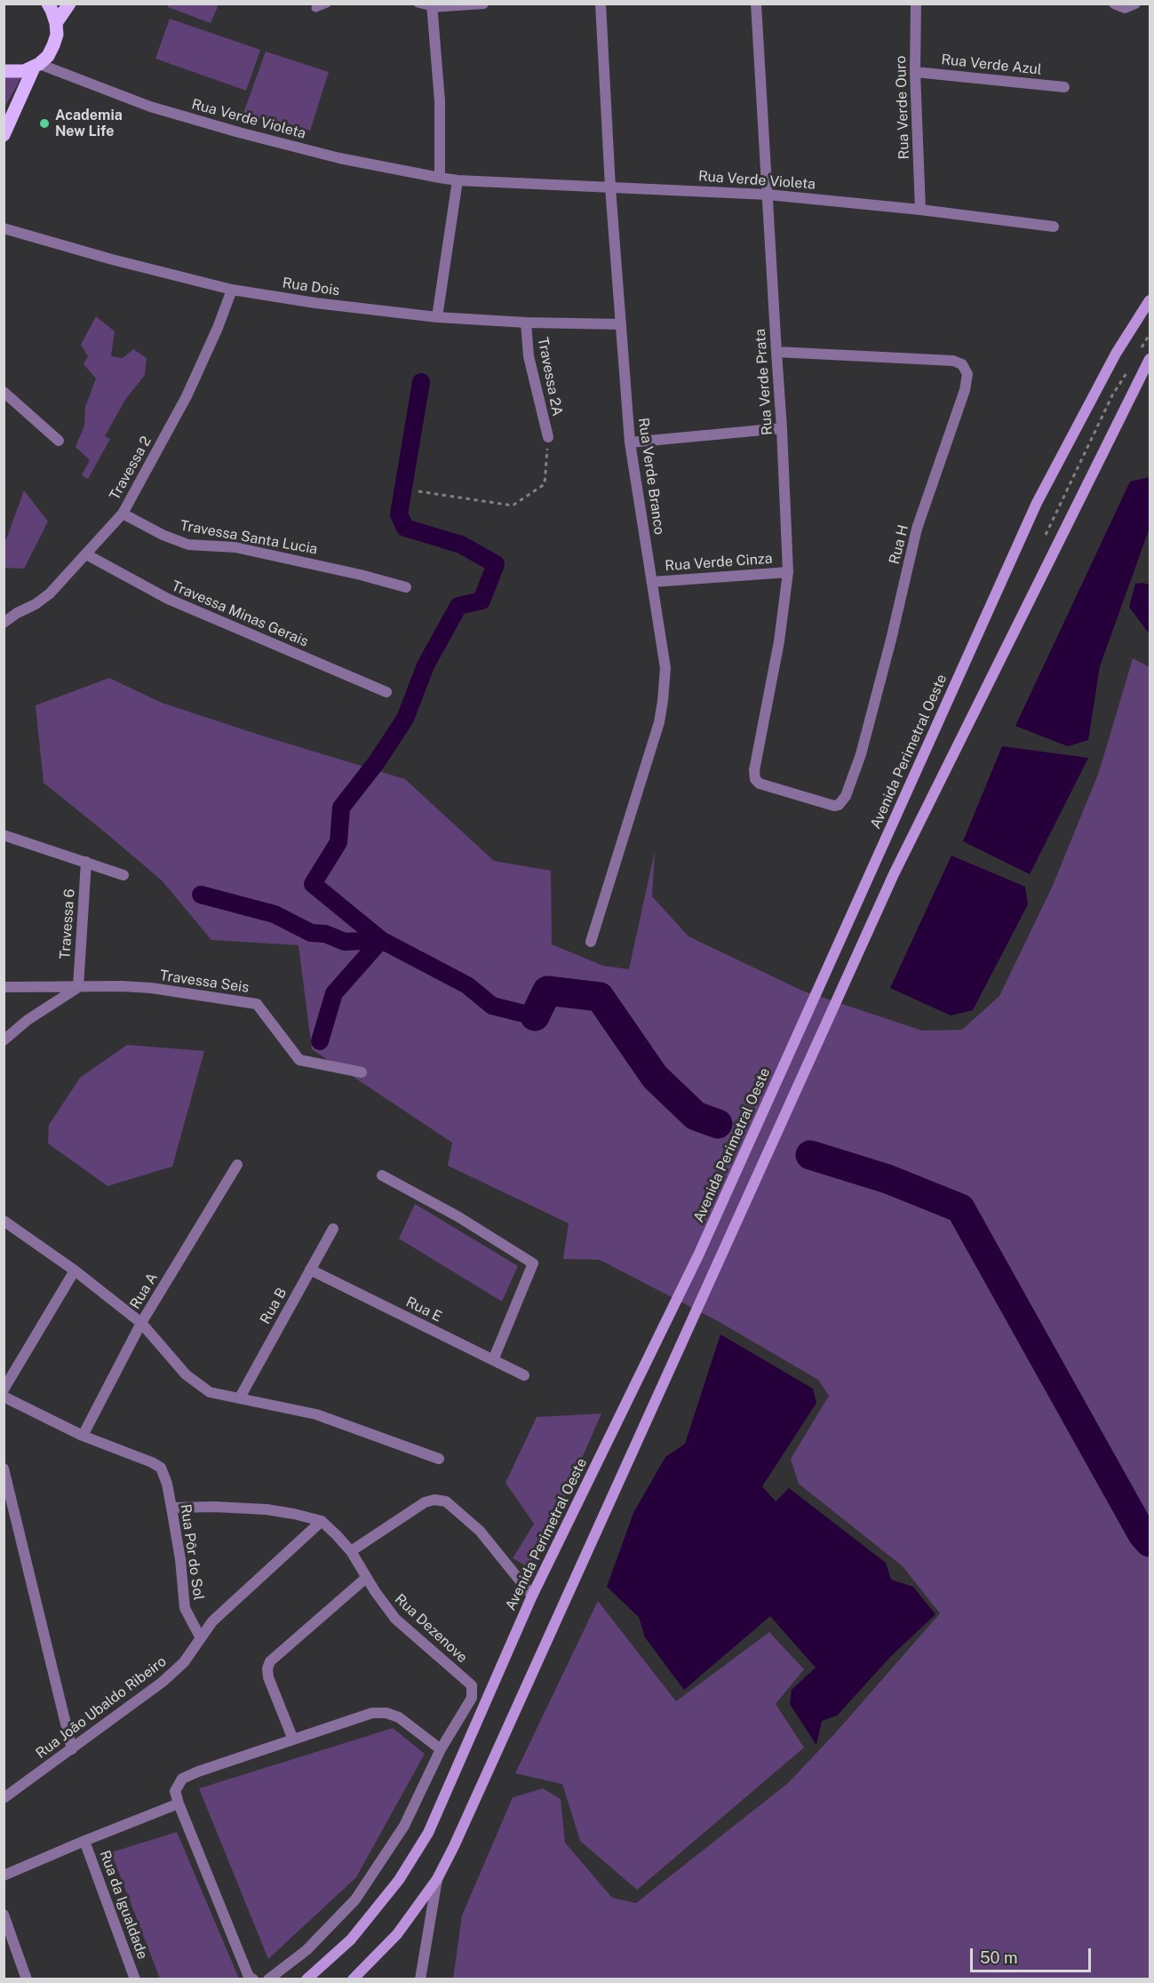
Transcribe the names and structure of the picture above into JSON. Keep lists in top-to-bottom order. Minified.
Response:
{"streets":{"main road":["Avenida Perimetral Oeste"],"street":["Rua Verde Azul","Rua Verde Ouro","Rua Verde Violeta","Rua Dois","Travessa 2A","Rua Verde Prata","Travessa 2","Rua Verde Branco","Travessa Santa Lucia","Rua H","Rua Verde Cinza","Travessa Minas Gerais","Travessa 6","Travessa Seis","Rua A","Rua B","Rua E","Rua Pôr do Sol","Rua Dezenove","Rua João Ubaldo Ribeiro","Rua da Igualdade"]},"crossings":[["Rua Verde Azul","Rua Verde Ouro"],["Rua Verde Ouro","Rua Verde Violeta"],["Rua Verde Violeta","Rua Verde Prata"],["Rua Verde Violeta","Rua Verde Branco"],["Rua Dois","Travessa 2A"],["Rua Dois","Travessa 2"],["Rua Dois","Rua Verde Branco"],["Rua Verde Prata","Rua H"],["Rua Verde Prata","Rua Verde Cinza"],["Travessa 2","Travessa Santa Lucia"],["Travessa 2","Travessa Minas Gerais"],["Rua Verde Branco","Rua Verde Cinza"],["Travessa 6","Travessa Seis"],["Rua A","Rua Pôr do Sol"],["Rua B","Rua E"],["Rua Pôr do Sol","Rua João Ubaldo Ribeiro"],["Rua Dezenove","Rua João Ubaldo Ribeiro"]],"places":["Academia New Life"],"scale_bar":"50 m"}
